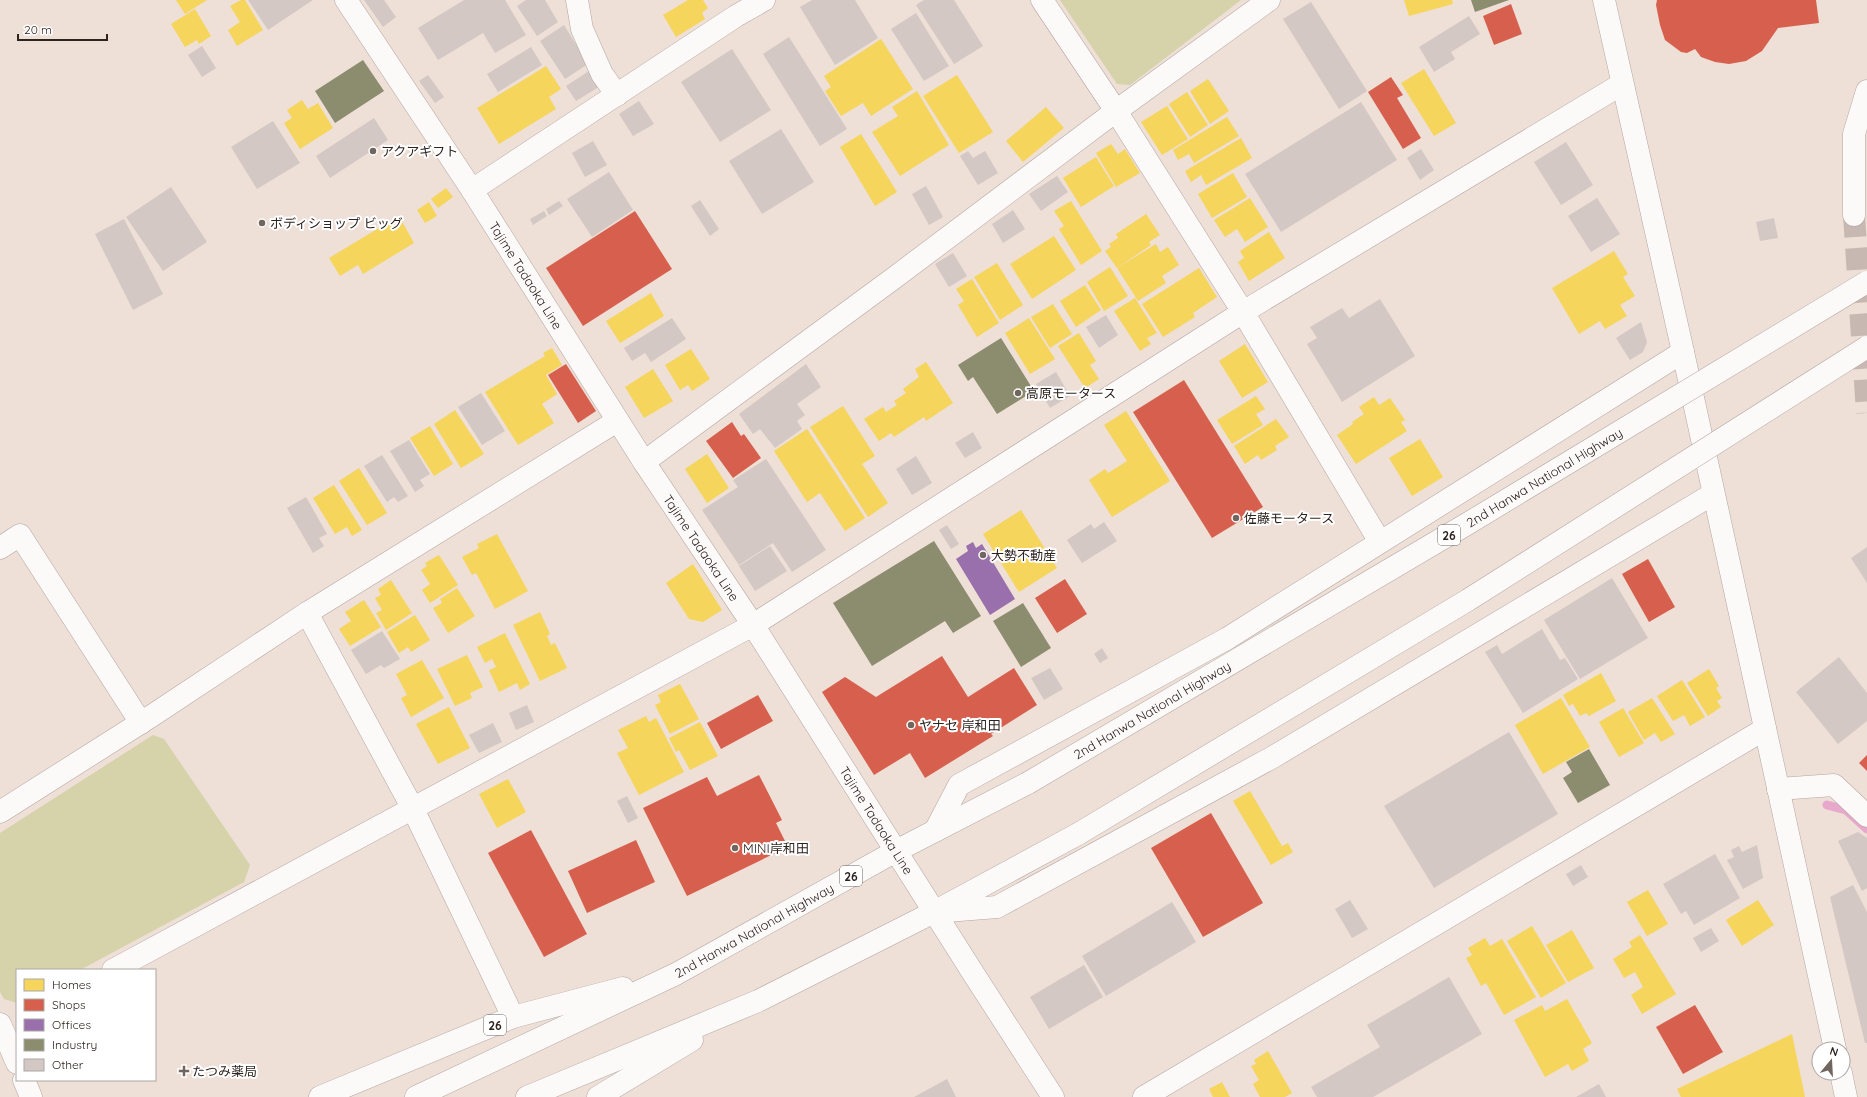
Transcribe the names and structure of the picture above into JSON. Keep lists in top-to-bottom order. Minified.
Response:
{"streets":{"main road":["Tajime Tadaoka Line","2nd Hanwa National Highway","26"]},"crossings":[["Tajime Tadaoka Line","2nd Hanwa National Highway"],["2nd Hanwa National Highway","26"]],"places":{"other":["アクアギフト","ボディショップ ビッグ","高原モータース","佐藤モータース","大勢不動産","ヤナセ 岸和田","MINI岸和田"],"health":["たつみ薬局"]},"legend":["Homes","Shops","Offices","Industry","Other"],"scale_bar":"20 m","north":"top"}
